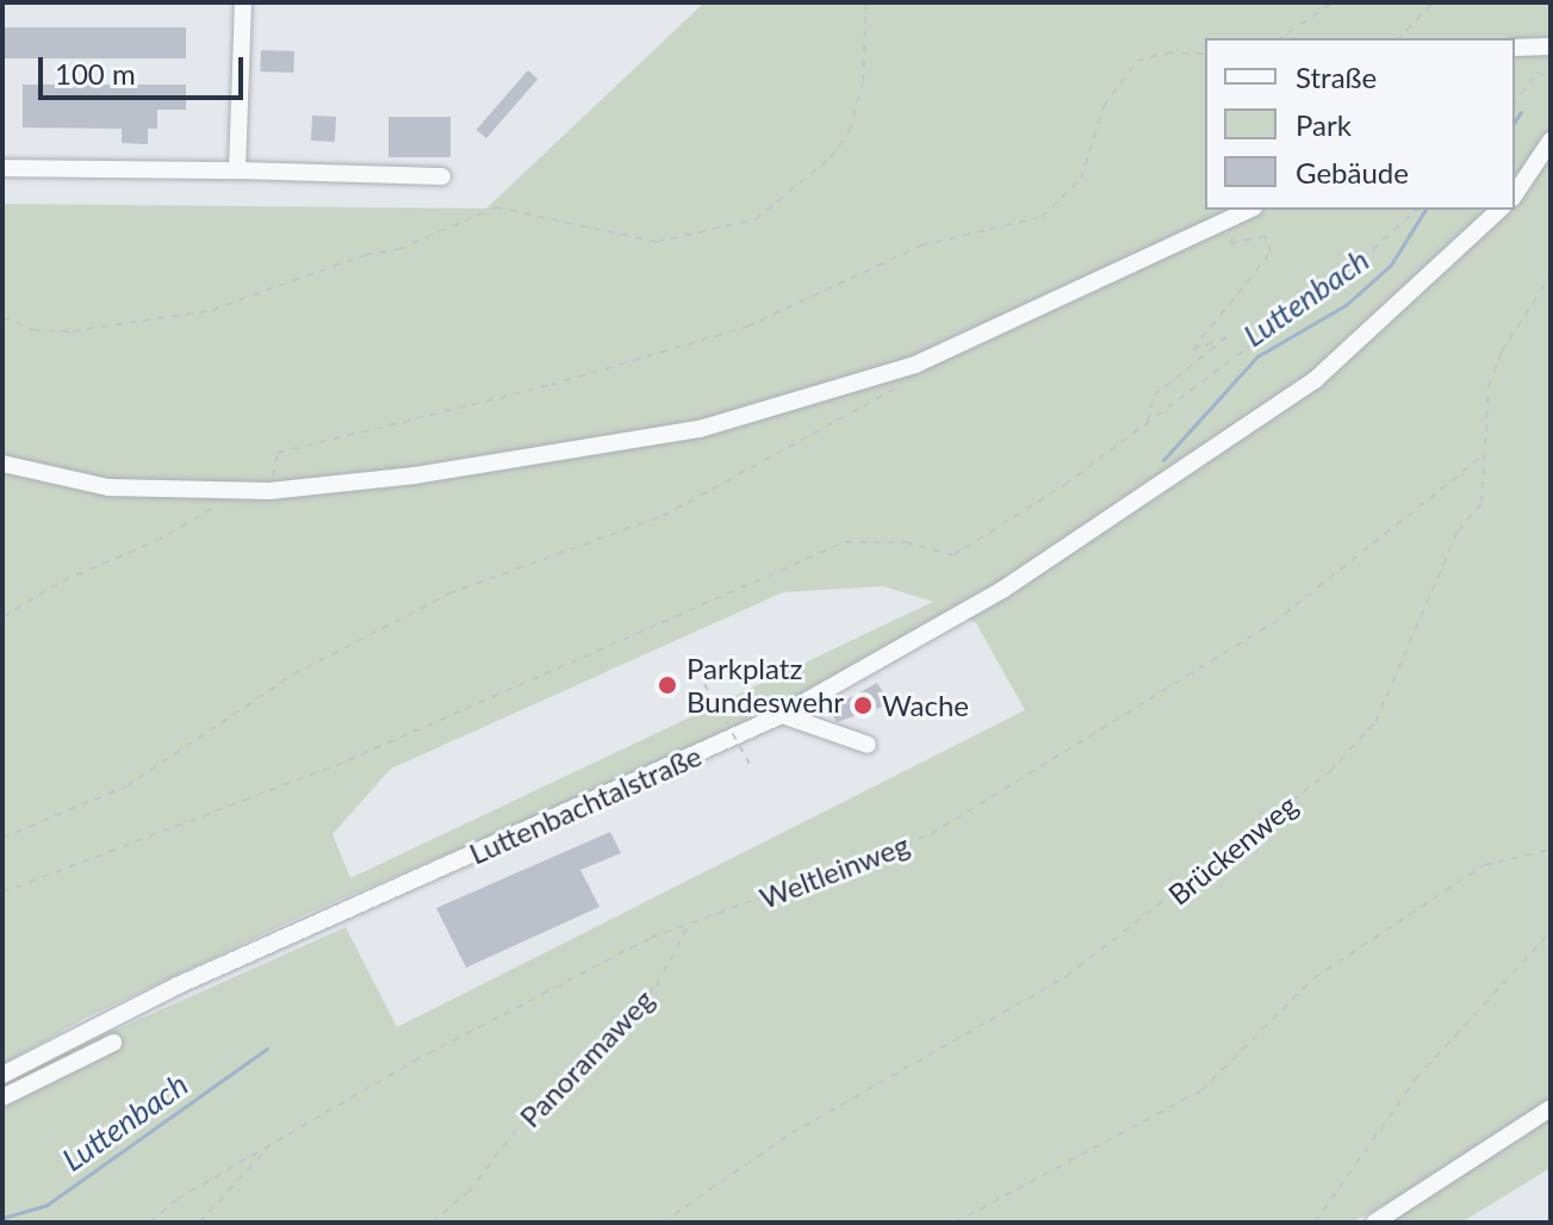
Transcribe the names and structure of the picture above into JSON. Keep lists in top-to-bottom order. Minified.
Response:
{"streets":{"street":["Luttenbachtalstraße"],"path":["Brückenweg","Weltleinweg","Panoramaweg"]},"crossings":[["Brückenweg","Weltleinweg"],["Weltleinweg","Panoramaweg"]],"water":["Luttenbach"],"places":["Parkplatz Bundeswehr","Wache"],"legend":["Straße","Park","Gebäude"],"scale_bar":"100 m"}
